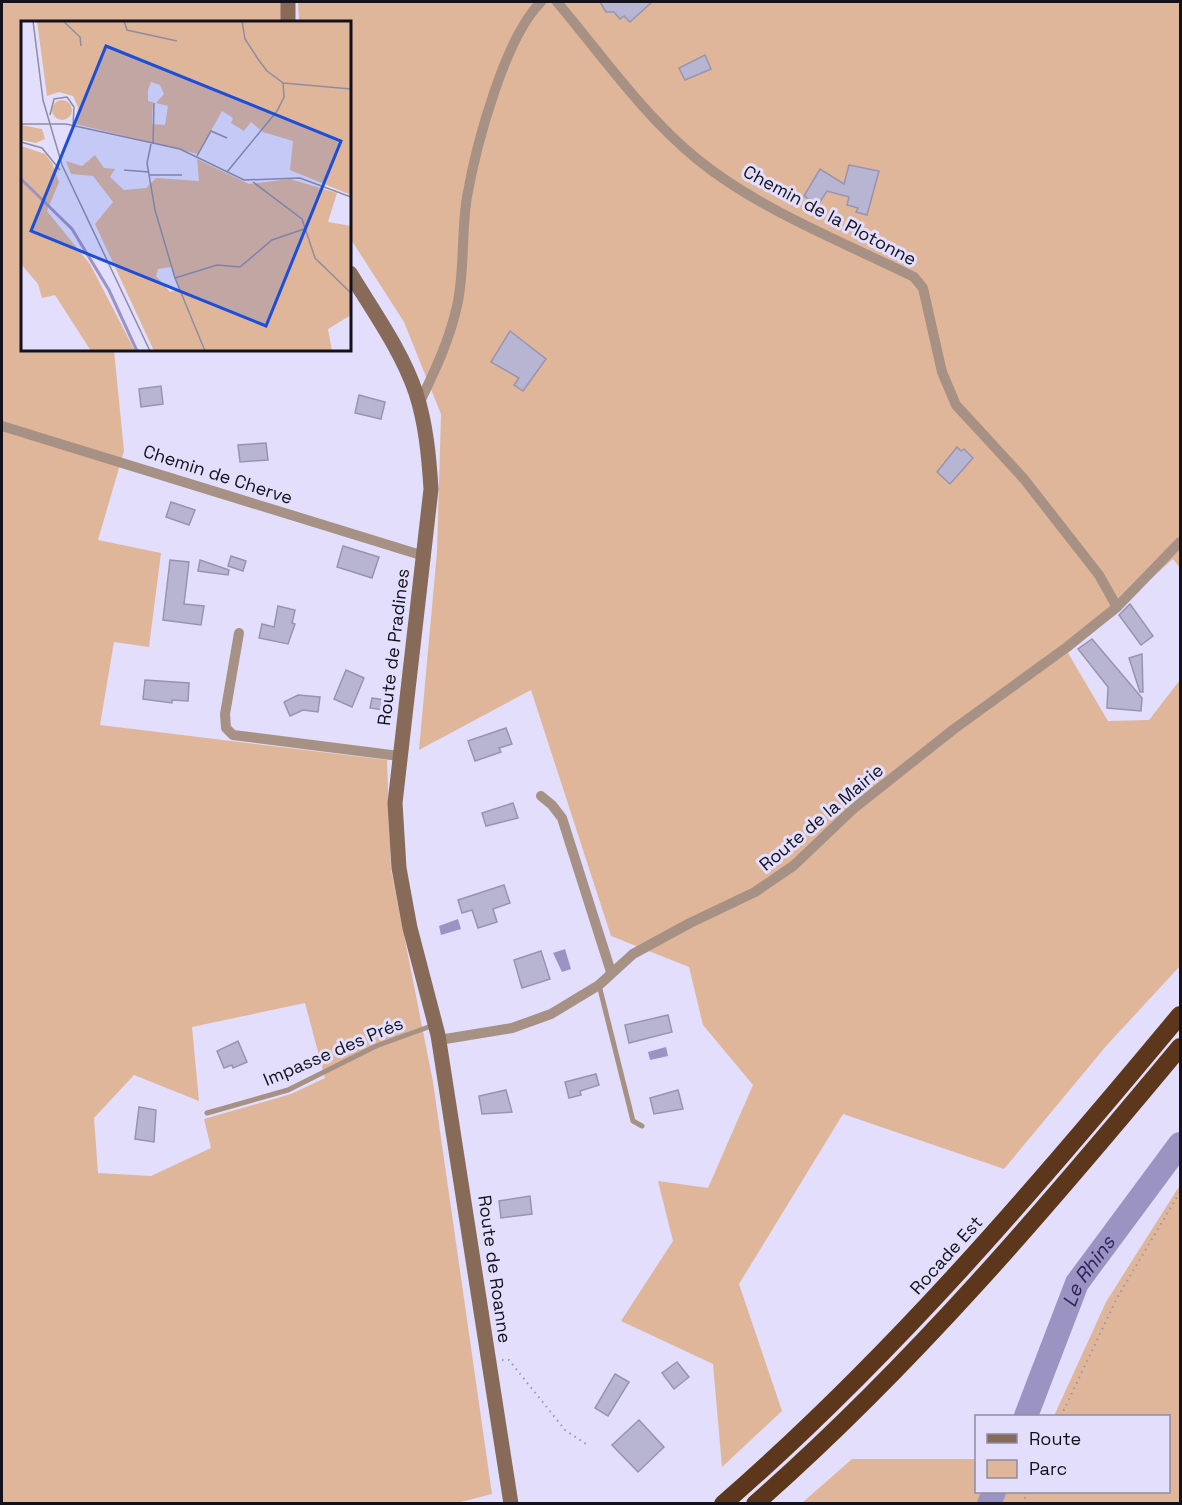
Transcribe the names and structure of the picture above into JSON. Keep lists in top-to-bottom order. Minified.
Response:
{"streets":{"highway":["Rocade Est"],"street":["Chemin de la Plotonne","Chemin de Cherve","Route de Pradines","Route de la Mairie","Route de Roanne"],"lane":["Impasse des Prés"]},"crossings":[["Chemin de la Plotonne","Route de la Mairie"],["Chemin de Cherve","Route de Pradines"],["Route de Pradines","Route de la Mairie"],["Route de Pradines","Impasse des Prés"],["Route de Pradines","Route de Roanne"],["Route de la Mairie","Impasse des Prés"],["Route de la Mairie","Route de Roanne"],["Impasse des Prés","Route de Roanne"]],"water":["Le Rhins"],"legend":["Route","Parc"]}
